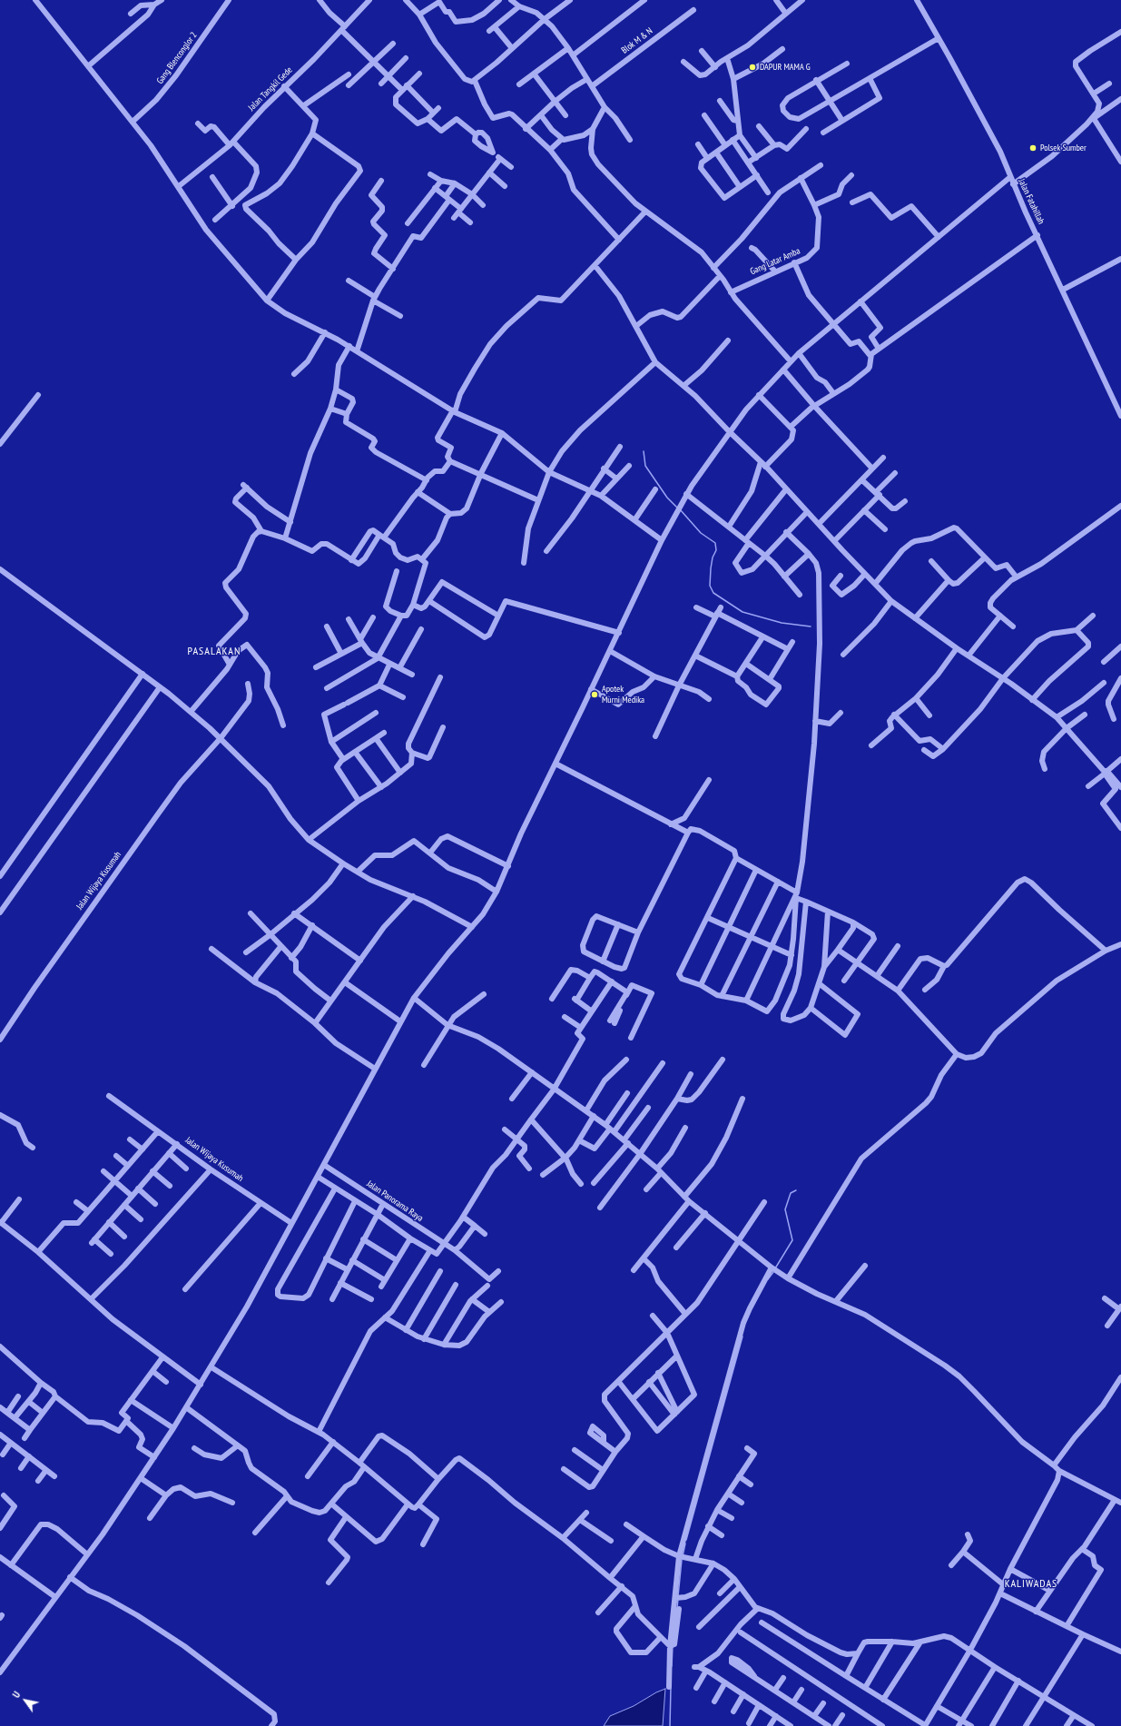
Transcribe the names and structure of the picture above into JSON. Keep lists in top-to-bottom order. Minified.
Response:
{"streets":{"street":["Blok M & N","Gang Blenconglor 2","Jalan Tangkil Gede","Jalan Fatahillah","Gang Latar Amba","Jalan Wijaya Kusumah","Jalan Panorama Raya"]},"districts":["PASALAKAN","KALIWADAS"],"places":["DAPUR MAMA G","Polsek Sumber","Apotek Murni Medika"],"north":"top left"}
